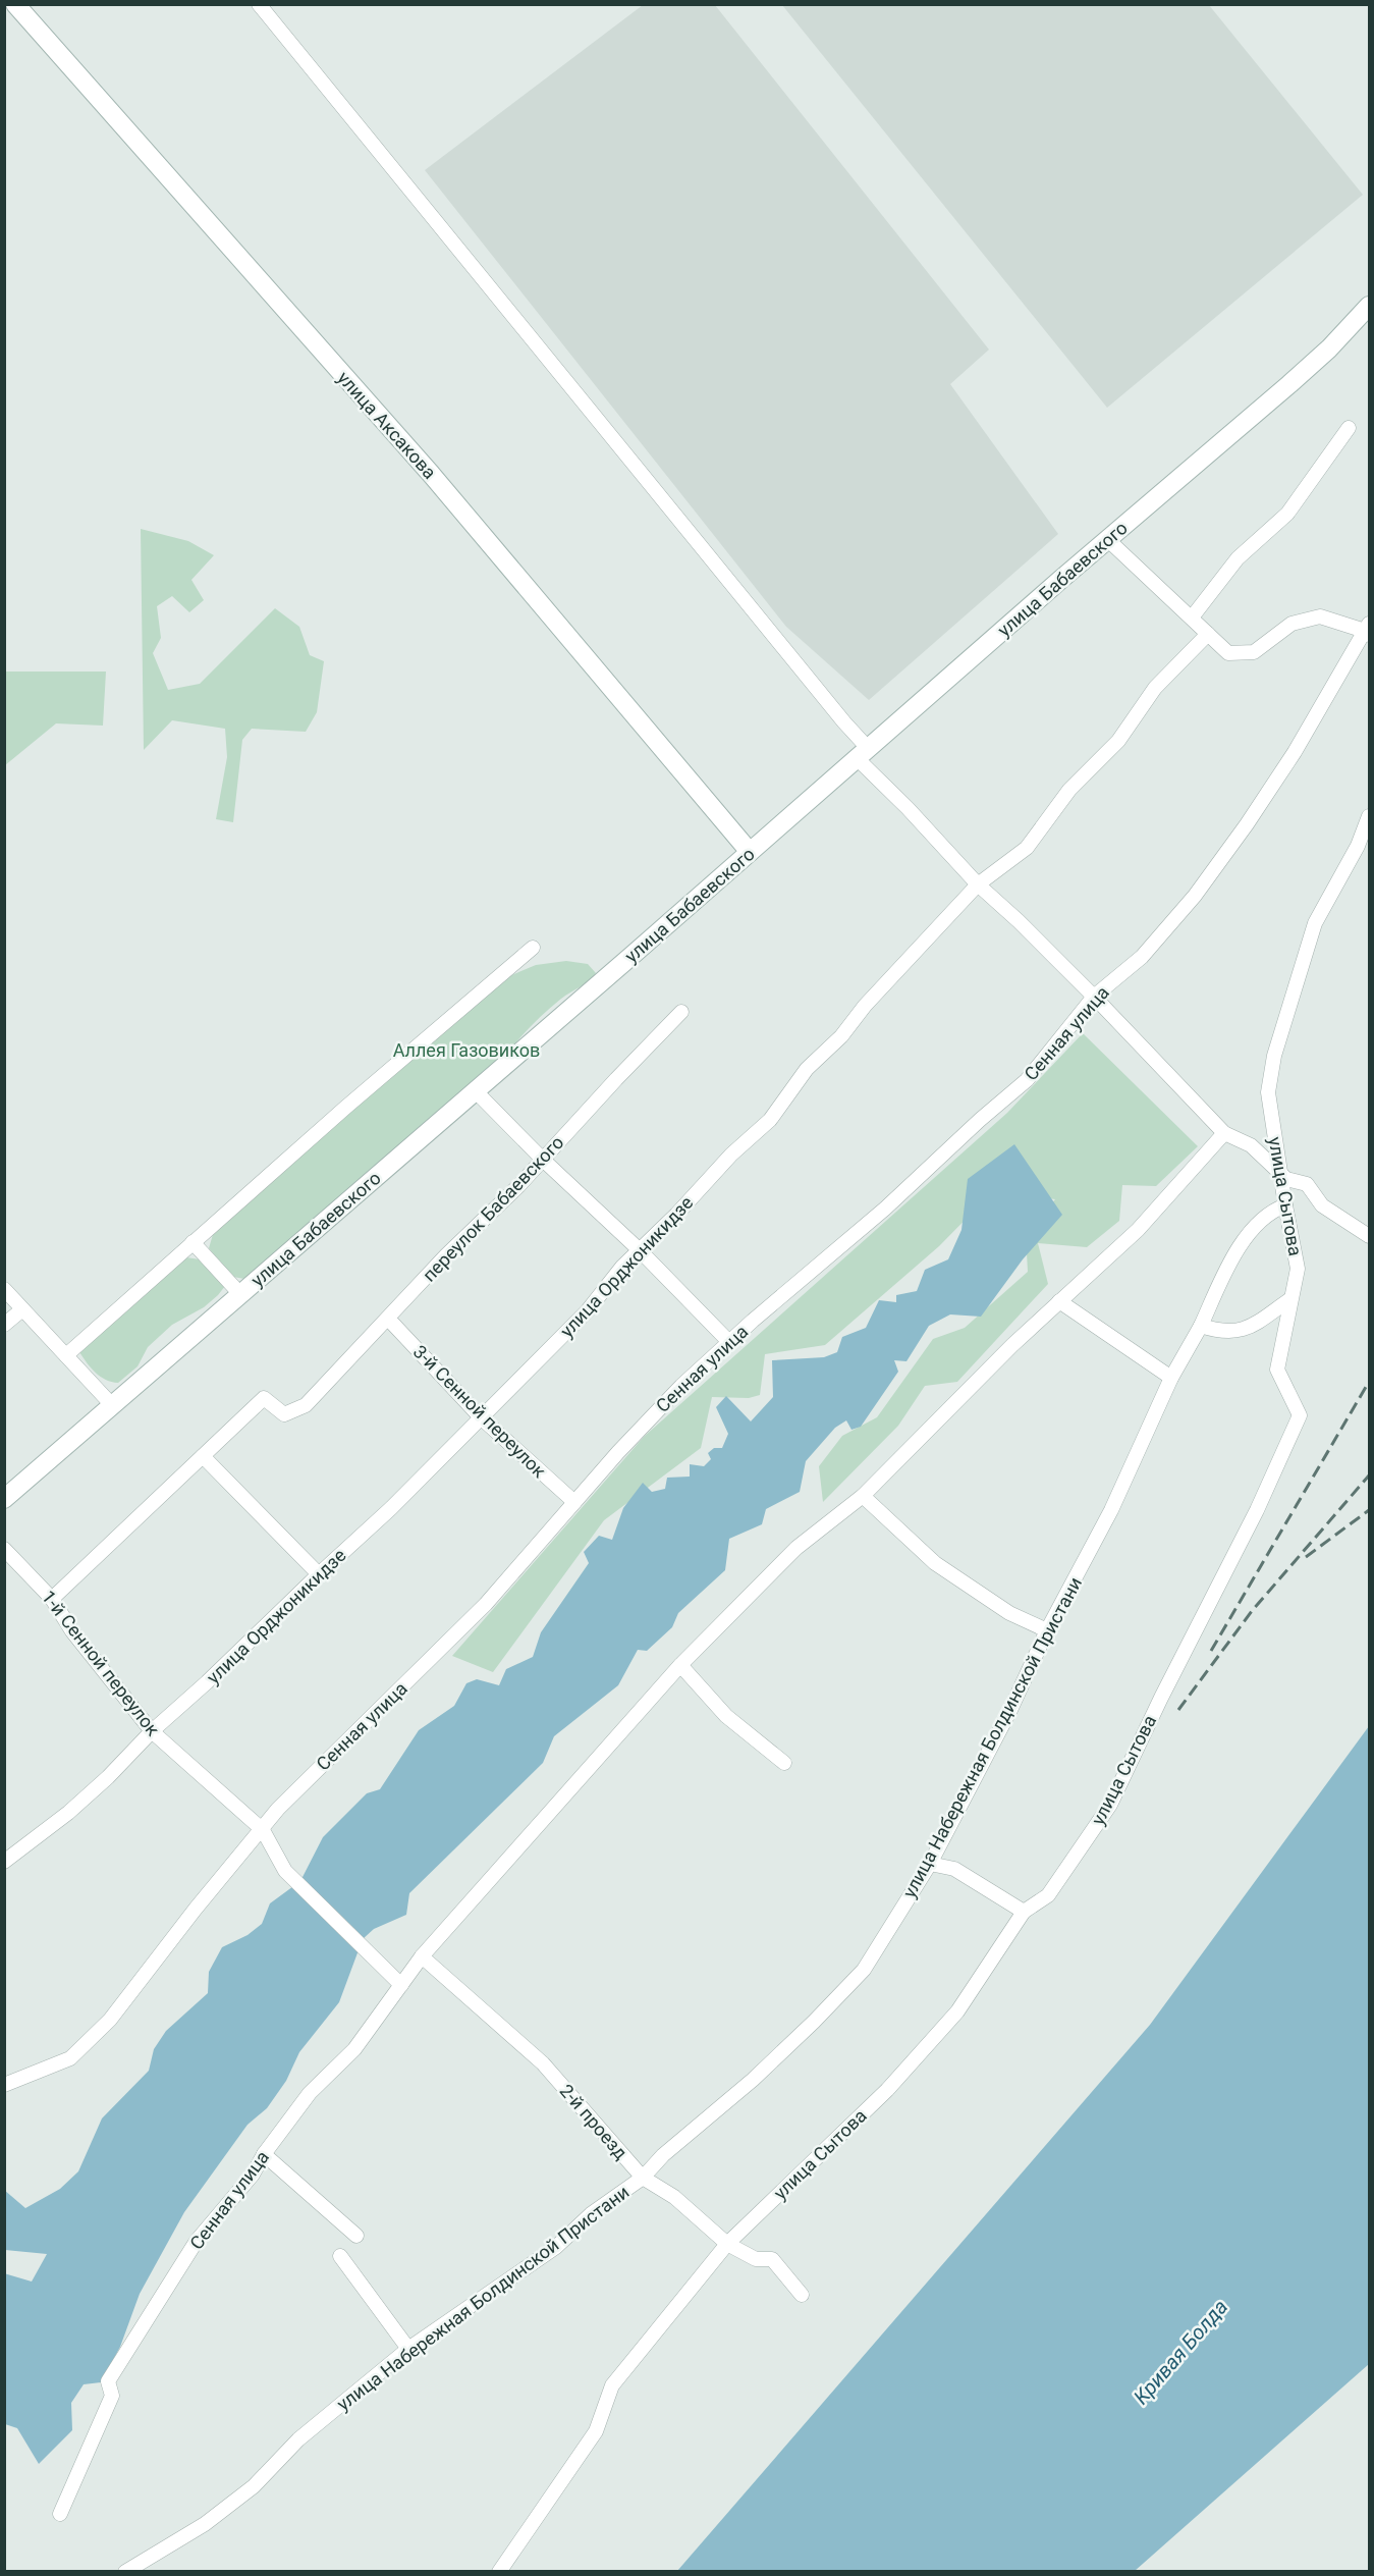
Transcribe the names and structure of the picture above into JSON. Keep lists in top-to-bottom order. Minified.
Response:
{"streets":{"main road":["улица Аксакова","улица Бабаевского"],"street":["Сенная улица","улица Сытова","переулок Бабаевского","улица Орджоникидзе","3-й Сенной переулок","1-й Сенной переулок","улица Набережная Болдинской Пристани","2-й проезд"]},"crossings":[["улица Аксакова","улица Бабаевского"],["Сенная улица","3-й Сенной переулок"],["Сенная улица","1-й Сенной переулок"],["Сенная улица","2-й проезд"],["улица Сытова","улица Набережная Болдинской Пристани"],["улица Сытова","2-й проезд"],["переулок Бабаевского","3-й Сенной переулок"],["улица Орджоникидзе","3-й Сенной переулок"],["улица Орджоникидзе","1-й Сенной переулок"],["улица Набережная Болдинской Пристани","2-й проезд"]],"water":["Кривая Болда"],"parks":["Аллея Газовиков"]}
